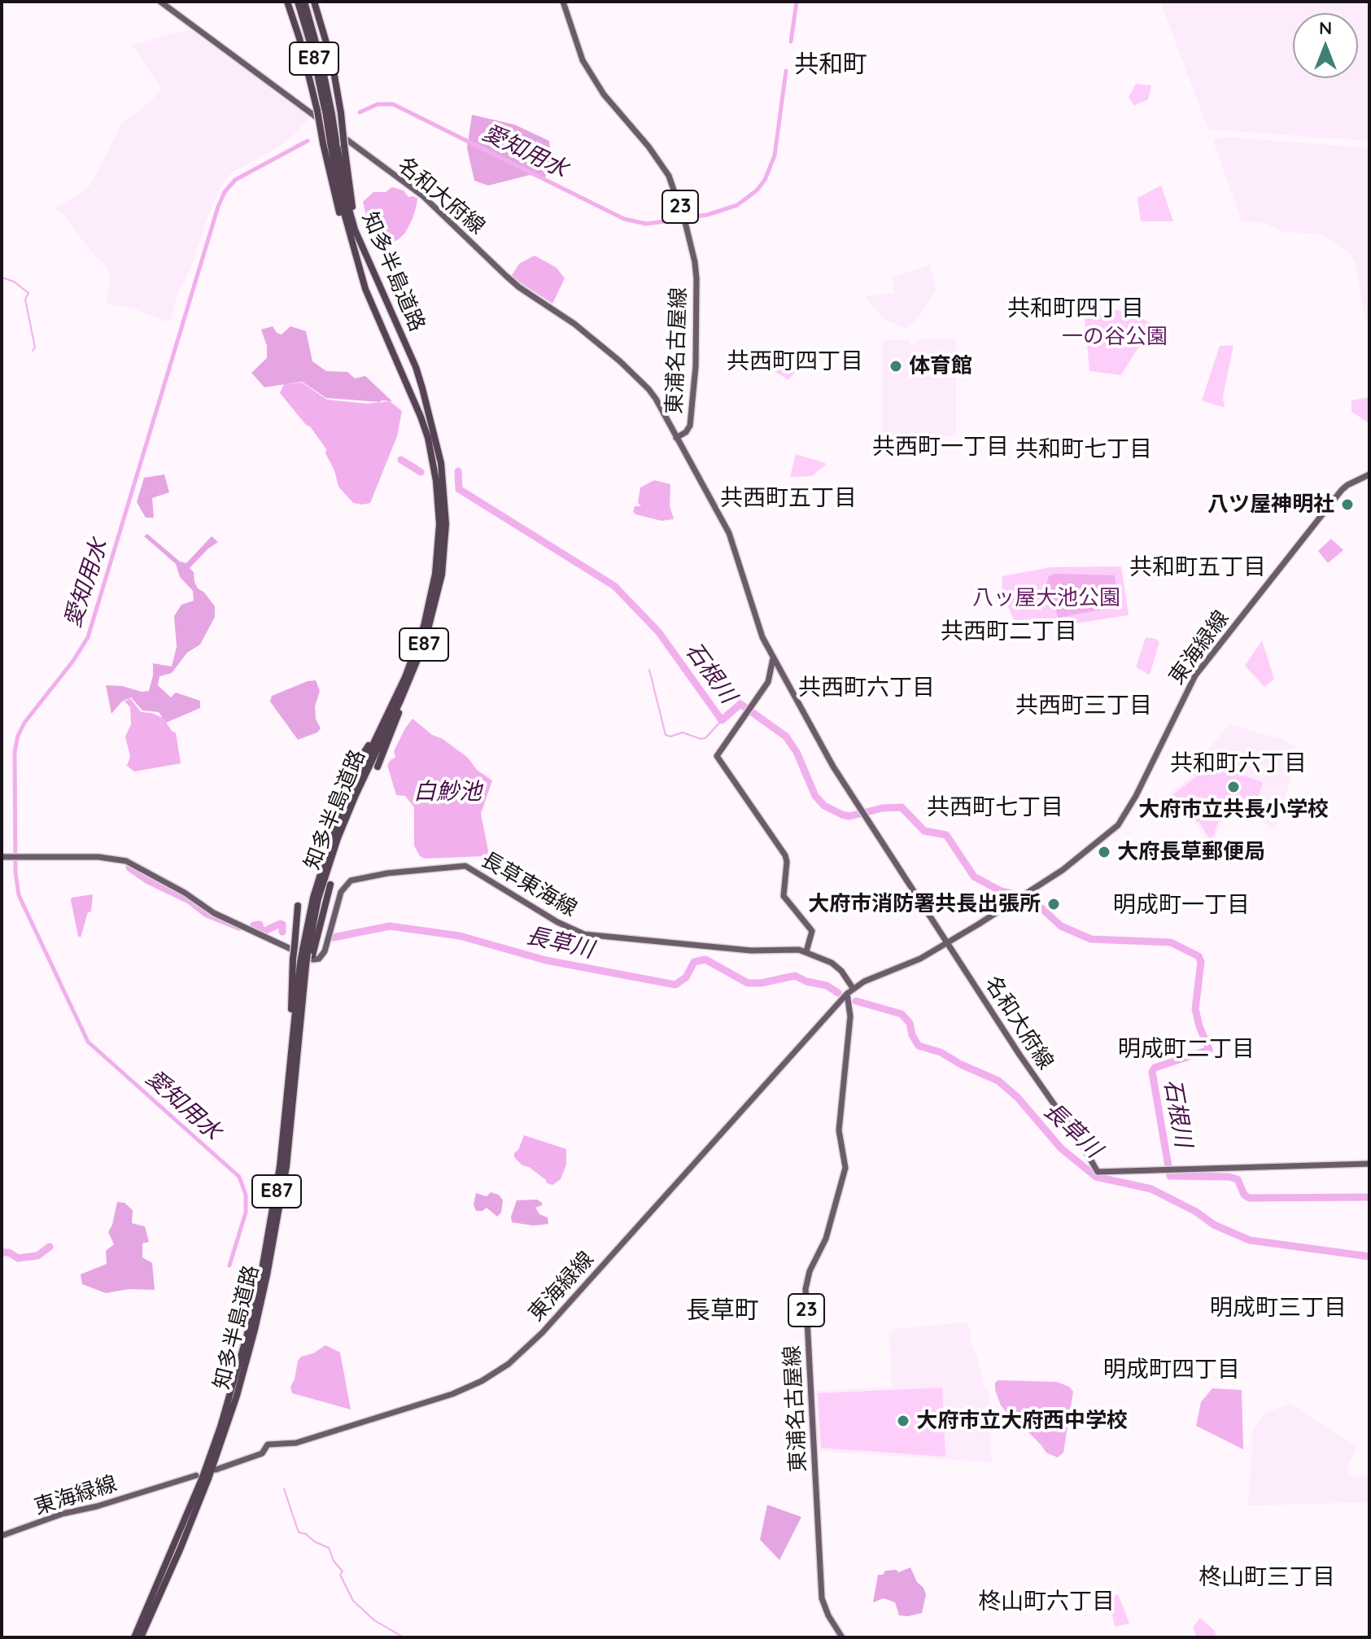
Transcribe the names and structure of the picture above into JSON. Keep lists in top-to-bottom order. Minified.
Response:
{"streets":{"highway":["E87","知多半島道路"],"main road":["名和大府線","23","東浦名古屋線","東海緑線","長草東海線"]},"crossings":[["名和大府線","東浦名古屋線"],["名和大府線","東海緑線"],["東浦名古屋線","東海緑線"]],"districts":["共和町","共和町四丁目","共西町四丁目","共西町一丁目","共和町七丁目","共西町五丁目","共和町五丁目","共西町二丁目","共西町六丁目","共西町三丁目","共和町六丁目","共西町七丁目","明成町一丁目","明成町二丁目","明成町三丁目","長草町","明成町四丁目","柊山町三丁目","柊山町六丁目"],"water":["愛知用水","石根川","白魦池","長草川"],"parks":["一の谷公園","八ッ屋大池公園"],"places":["体育館","八ツ屋神明社","大府市立共長小学校","大府長草郵便局","大府市消防署共長出張所","大府市立大府西中学校"],"north":"top"}
